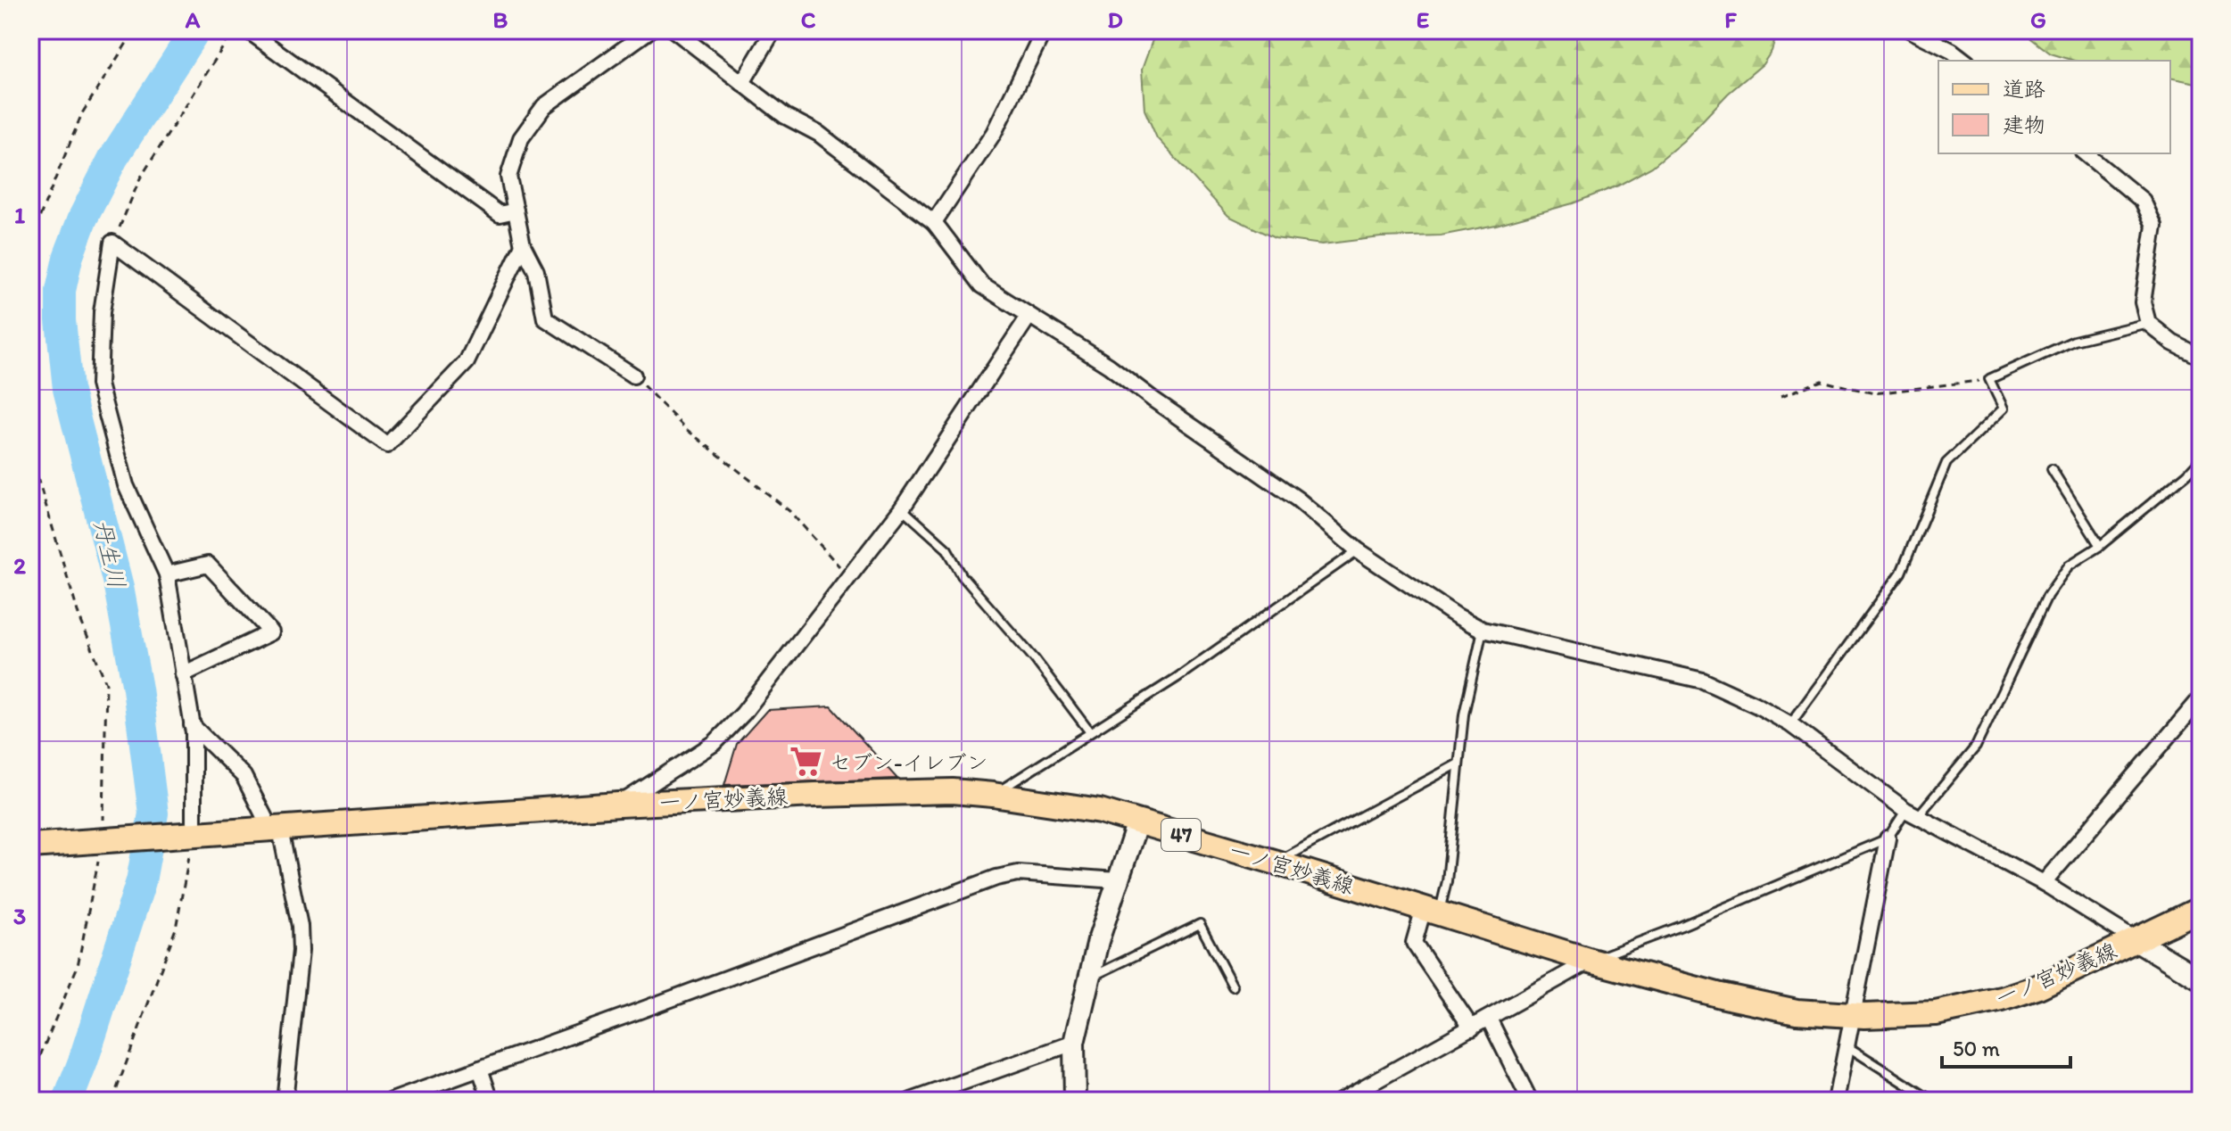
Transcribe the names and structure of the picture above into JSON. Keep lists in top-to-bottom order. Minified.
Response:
{"streets":{"main road":["一ノ宮妙義線","47"]},"crossings":[["一ノ宮妙義線","47"]],"water":["丹生川"],"places":{"supermarket":["セブン-イレブン"]},"legend":["道路","建物"],"scale_bar":"50 m","grid":{"columns":["A","B","C","D","E","F","G"],"rows":["1","2","3"]}}
